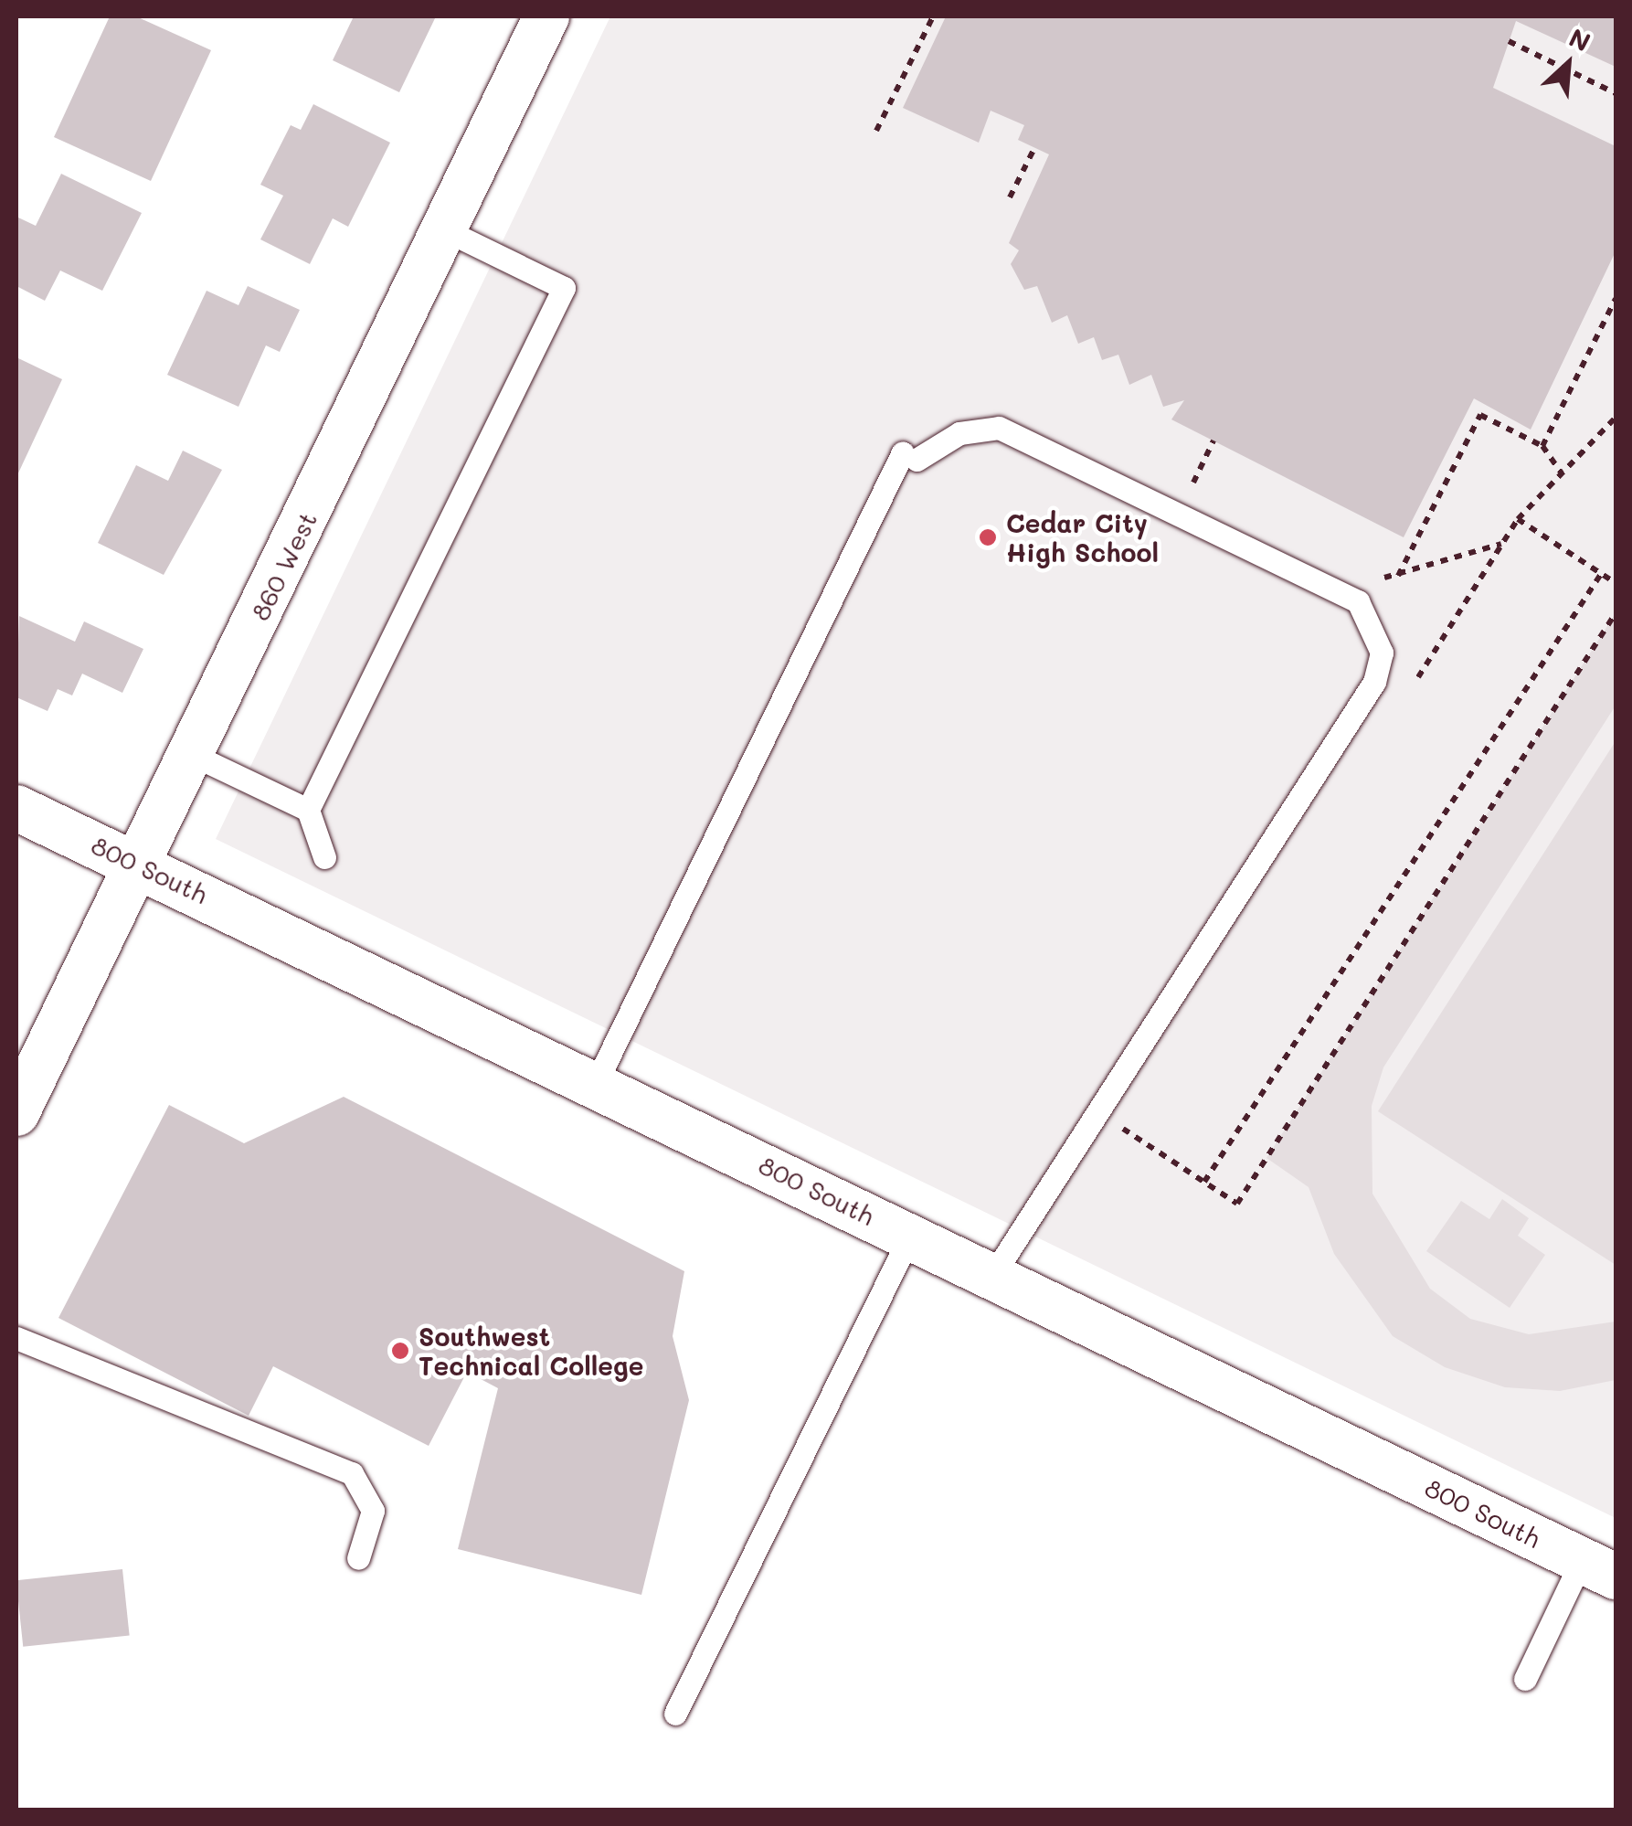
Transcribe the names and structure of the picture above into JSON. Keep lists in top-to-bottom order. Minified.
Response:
{"streets":{"street":["860 West","800 South"]},"crossings":[["860 West","800 South"]],"places":["Cedar City High School","Southwest Technical College"],"north":"top right"}
